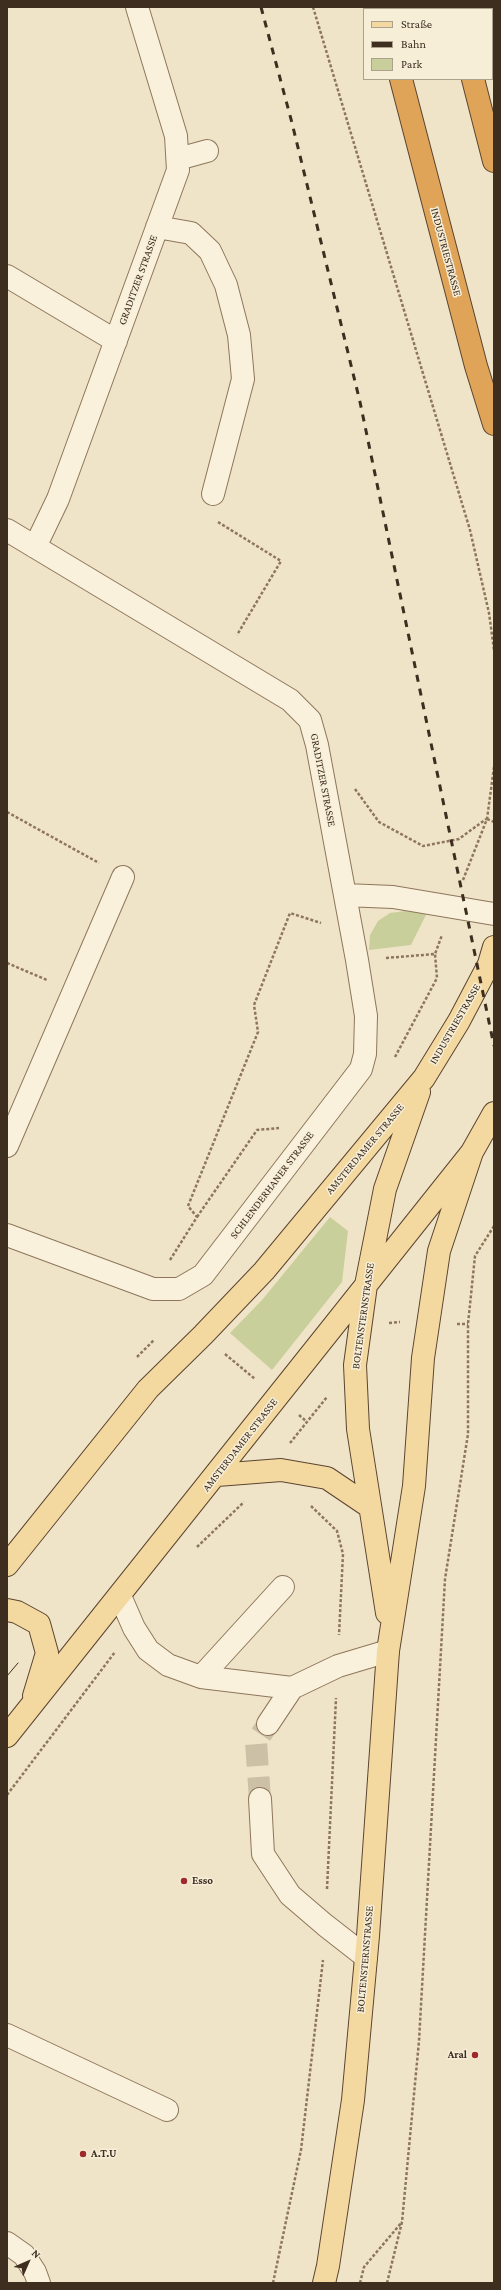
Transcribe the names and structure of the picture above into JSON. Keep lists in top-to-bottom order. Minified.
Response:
{"streets":{"highway":["INDUSTRIESTRASSE"],"main road":["AMSTERDAMER STRASSE","BOLTENSTERNSTRASSE"],"street":["GRADITZER STRASSE","SCHLENDERHANER STRASSE"]},"crossings":[["INDUSTRIESTRASSE","AMSTERDAMER STRASSE"],["INDUSTRIESTRASSE","BOLTENSTERNSTRASSE"],["GRADITZER STRASSE","SCHLENDERHANER STRASSE"],["AMSTERDAMER STRASSE","BOLTENSTERNSTRASSE"]],"places":["Esso","Aral","A.T.U"],"legend":["Straße","Bahn","Park"],"north":"top right"}
